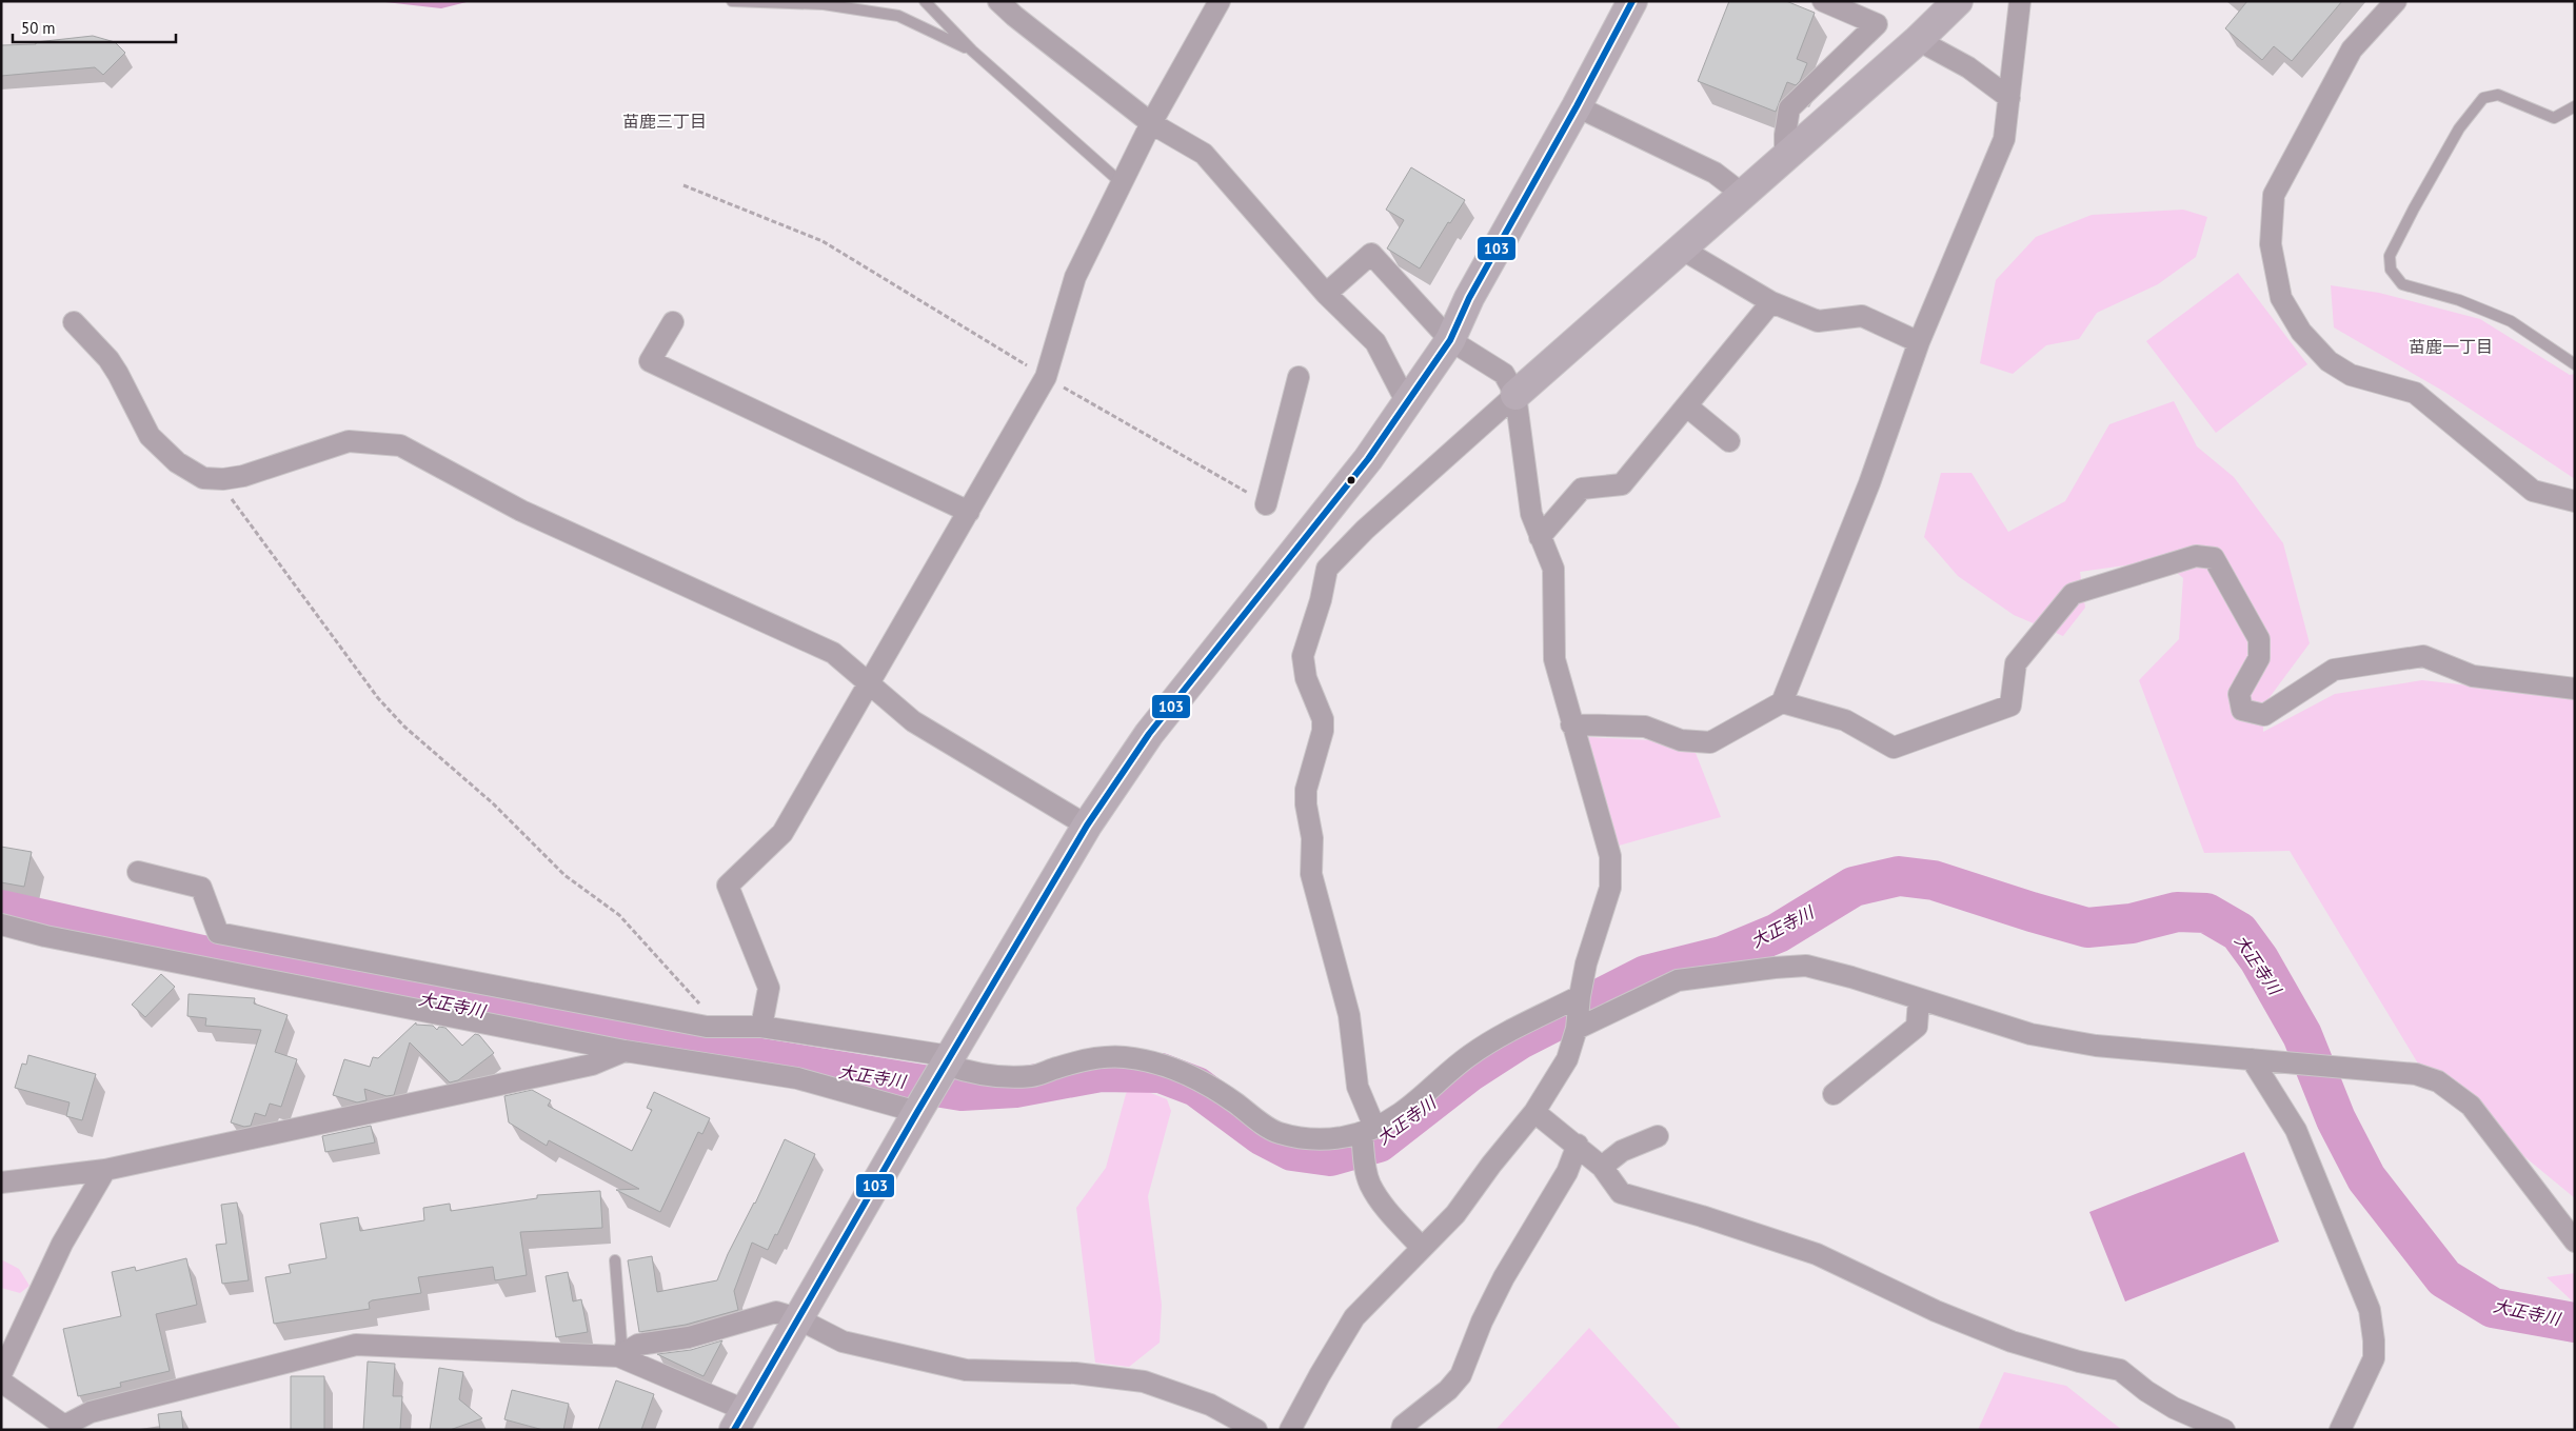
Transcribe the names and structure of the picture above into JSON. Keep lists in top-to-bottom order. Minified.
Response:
{"districts":["苗鹿三丁目","苗鹿一丁目"],"water":["大正寺川"],"lines":["transit line 103"],"scale_bar":"50 m"}
